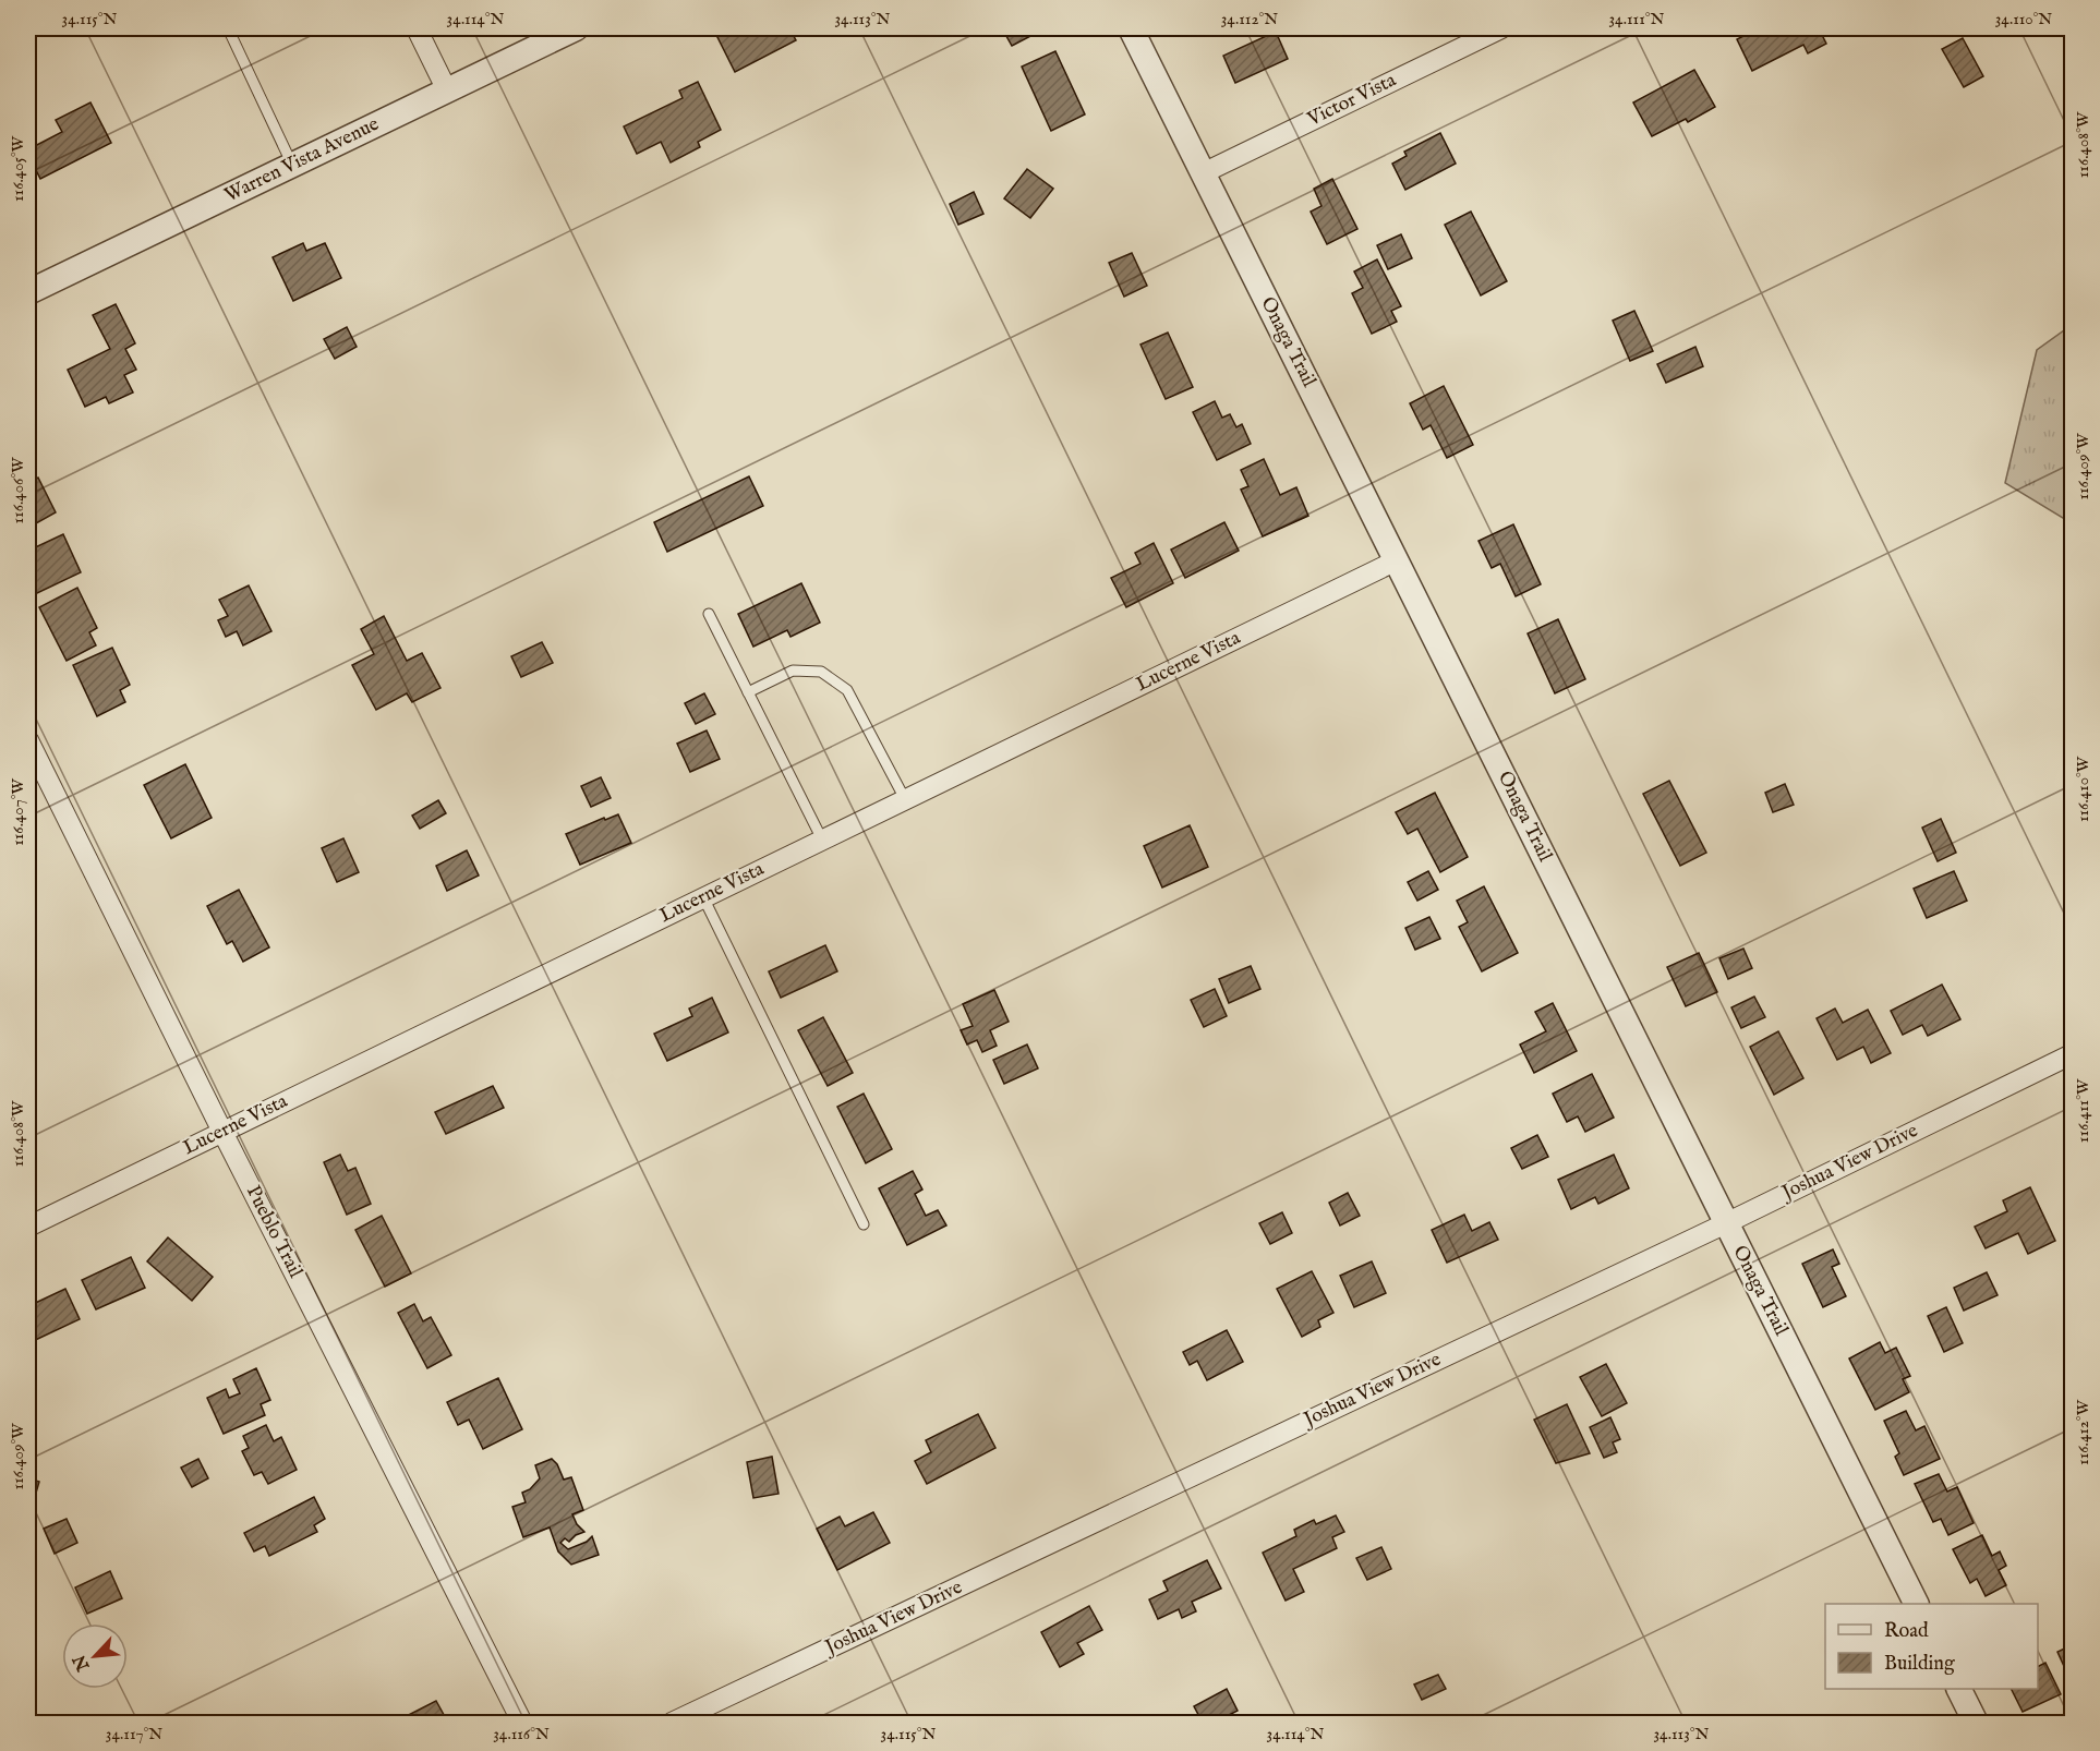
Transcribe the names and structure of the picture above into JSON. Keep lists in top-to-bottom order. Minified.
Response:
{"streets":{"street":["Victor Vista","Warren Vista Avenue","Onaga Trail","Lucerne Vista","Joshua View Drive","Pueblo Trail"]},"crossings":[["Victor Vista","Onaga Trail"],["Onaga Trail","Lucerne Vista"],["Onaga Trail","Joshua View Drive"],["Lucerne Vista","Pueblo Trail"]],"legend":["Road","Building"],"north":"bottom left","coordinates":["34.115°N","34.114°N","34.113°N","34.112°N","34.111°N","34.110°N","116.408°W","116.405°W","116.409°W","116.406°W","116.410°W","116.407°W","116.411°W","116.412°W","34.117°N","34.116°N"]}
